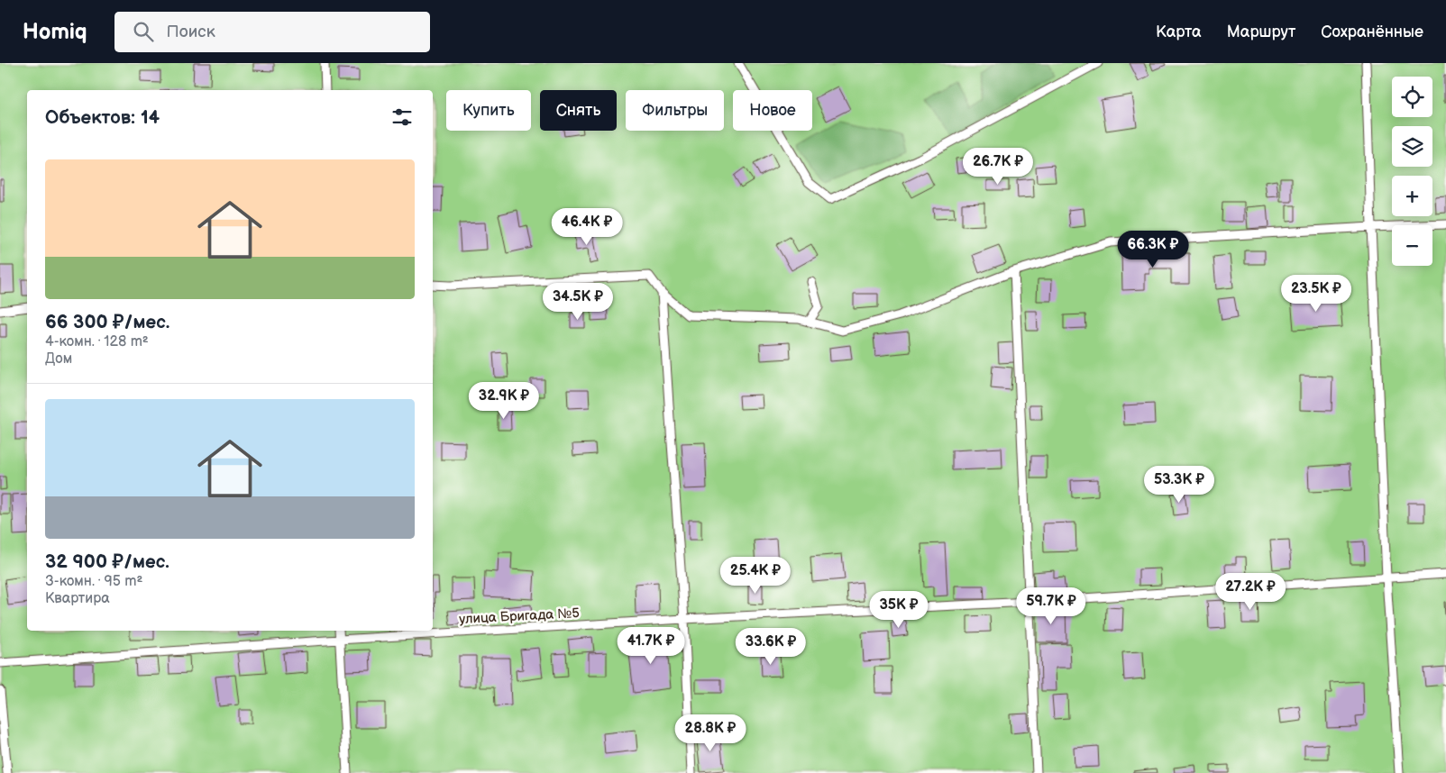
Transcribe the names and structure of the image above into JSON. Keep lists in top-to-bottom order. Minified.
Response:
{"streets":{"lane":["улица Бригада №5"]},"page":{"header":"Homiq","search":"Поиск","nav":["Карта","Маршрут","Сохранённые"],"map_buttons":["+","−"],"chip":["Купить","Снять","Фильтры","Новое"],"heading":"Объектов: 14","list":[{"name":"66 300 ₽/мес.","note":"4-комн. · 128 m² · Дом"},{"name":"32 900 ₽/мес.","note":"3-комн. · 95 m² · Квартира"}],"price":["26.7K ₽","46.4K ₽","66.3K ₽","23.5K ₽","34.5K ₽","32.9K ₽","53.3K ₽","25.4K ₽","27.2K ₽","59.7K ₽","35K ₽","41.7K ₽","33.6K ₽","28.8K ₽"]}}
